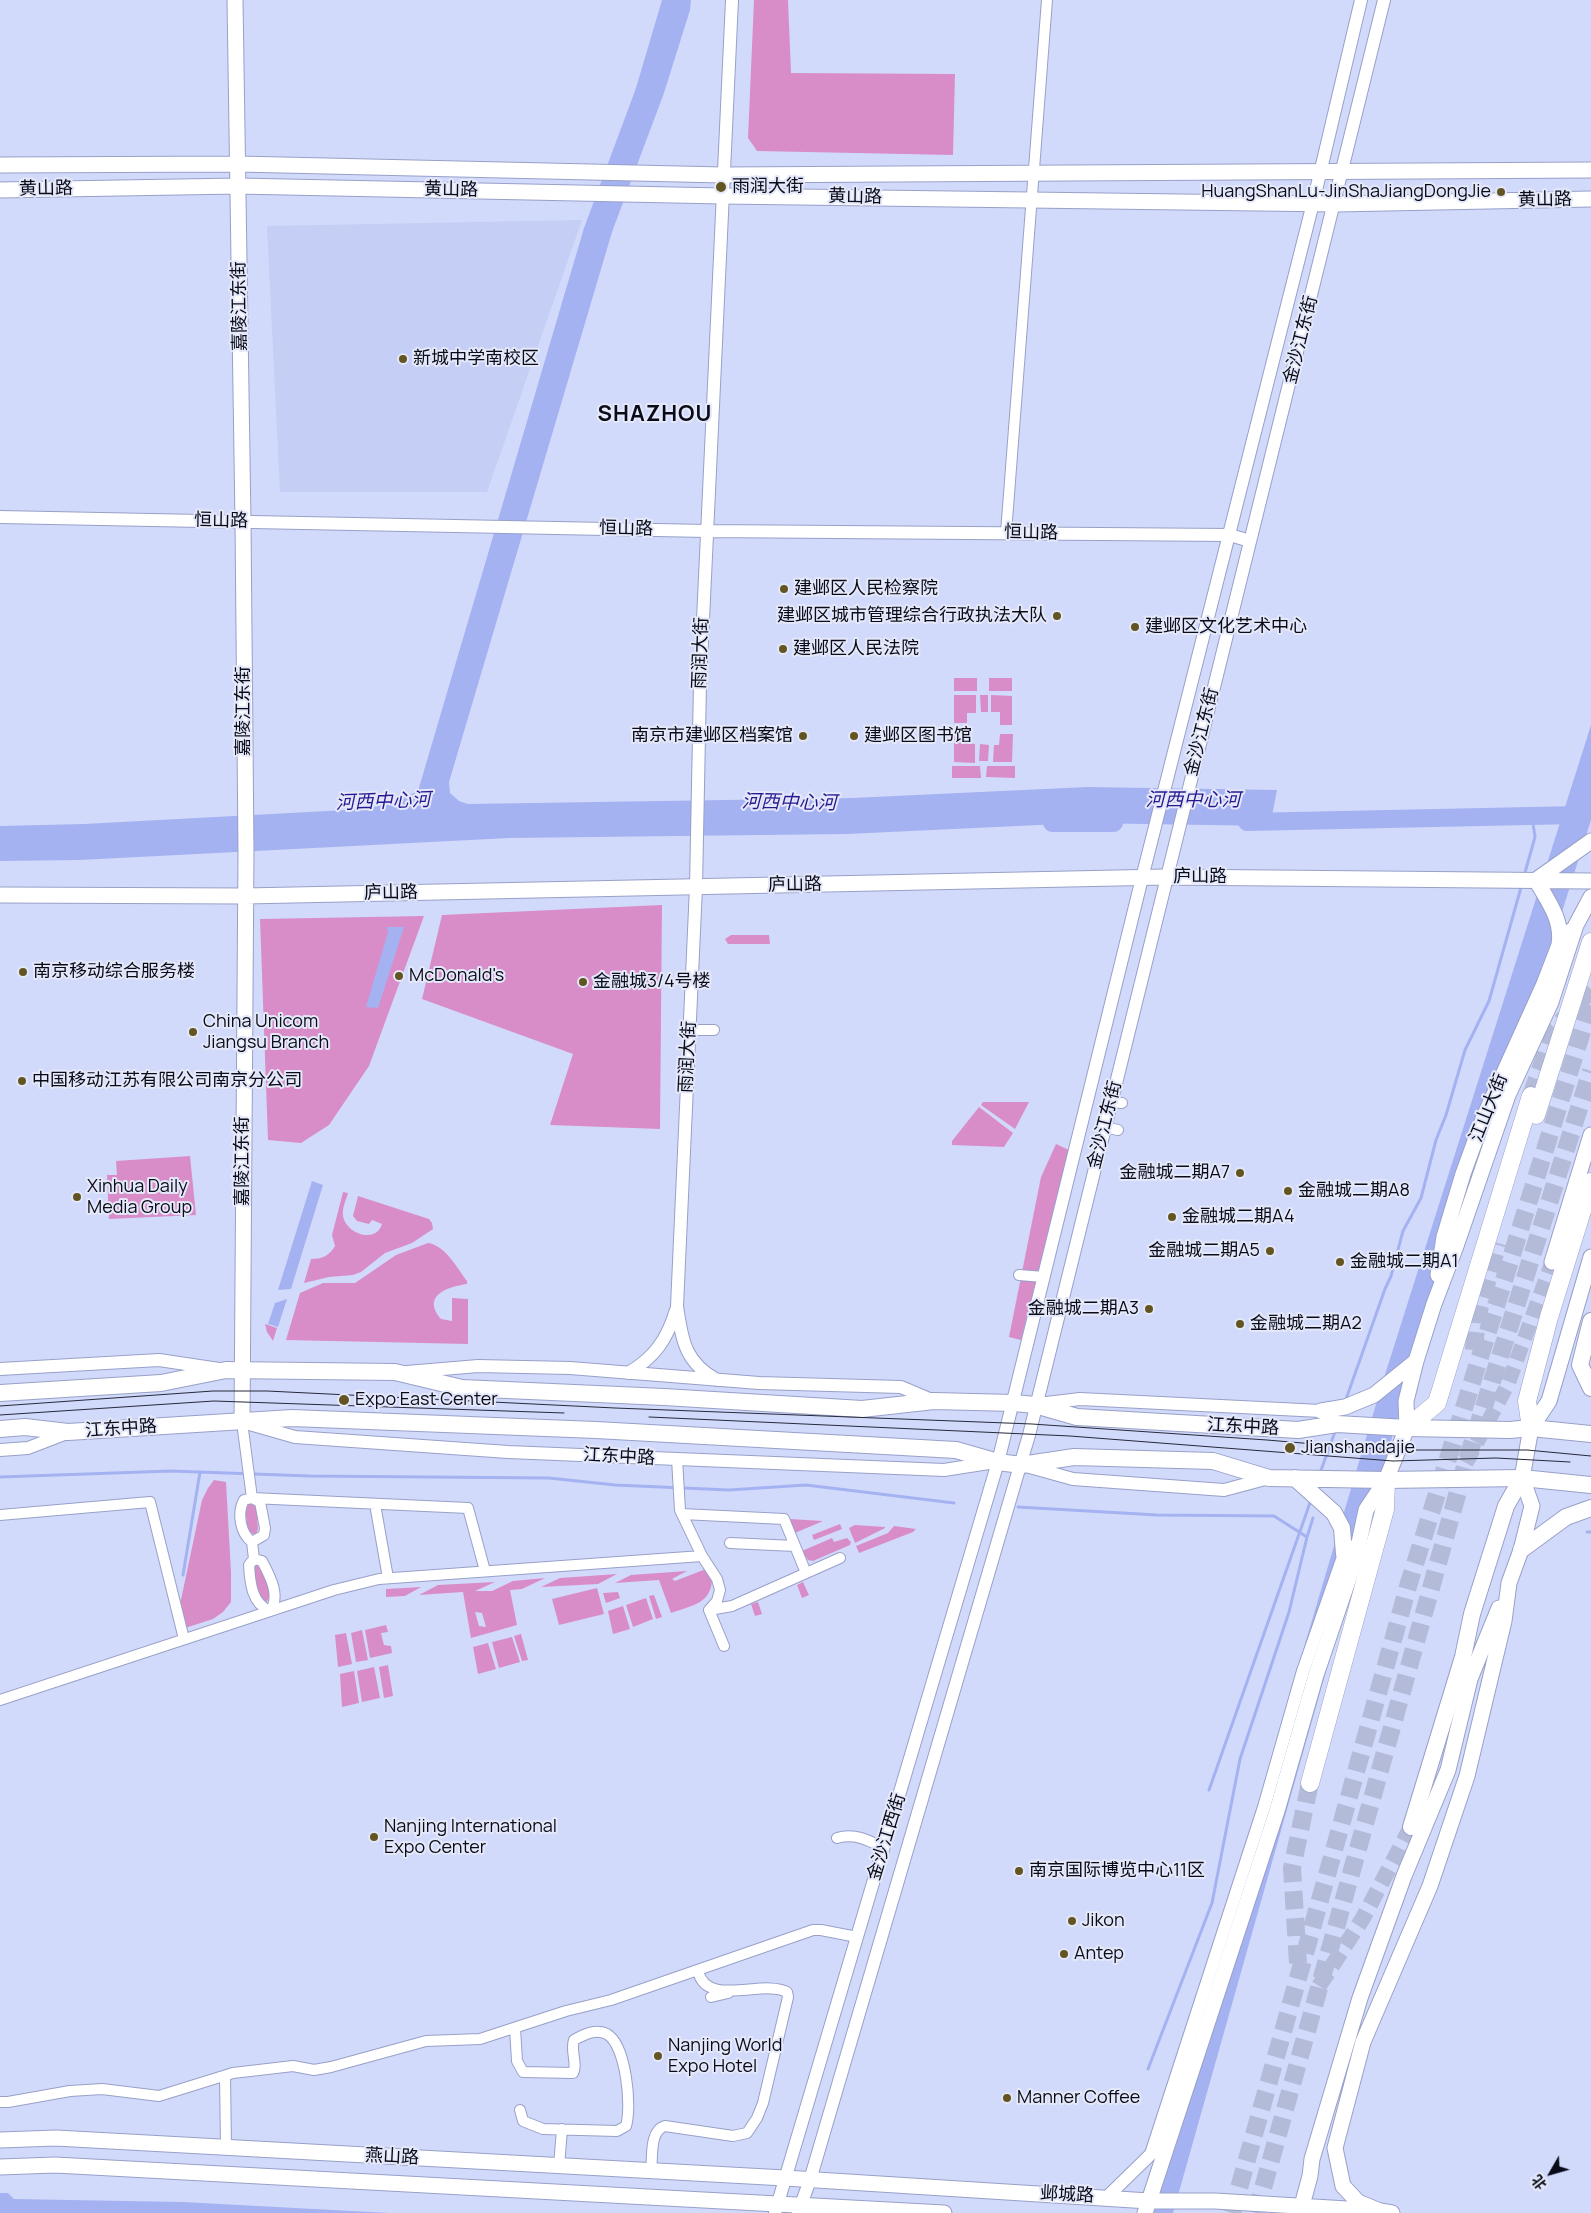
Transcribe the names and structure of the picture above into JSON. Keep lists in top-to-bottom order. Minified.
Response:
{"streets":{"main road":["黄山路","嘉陵江东街","庐山路","江山大街","江东中路","燕山路","邺城路"],"street":["金沙江东街","恒山路","雨润大街","金沙江西街"]},"crossings":[["黄山路","嘉陵江东街"],["黄山路","金沙江东街"],["黄山路","雨润大街"],["嘉陵江东街","恒山路"],["嘉陵江东街","庐山路"],["嘉陵江东街","江东中路"],["金沙江东街","恒山路"],["金沙江东街","庐山路"],["金沙江东街","江东中路"],["金沙江东街","金沙江西街"],["恒山路","雨润大街"],["雨润大街","庐山路"],["江山大街","江东中路"],["江山大街","邺城路"],["江东中路","金沙江西街"],["金沙江西街","燕山路"],["金沙江西街","邺城路"],["燕山路","邺城路"]],"districts":["SHAZHOU"],"water":["河西中心河"],"places":["雨润大街","HuangShanLu-JinShaJiangDongJie","新城中学南校区","建邺区人民检察院","建邺区城市管理综合行政执法大队","建邺区文化艺术中心","建邺区人民法院","南京市建邺区档案馆","建邺区图书馆","南京移动综合服务楼","McDonald's","金融城3/4号楼","China Unicom Jiangsu Branch","中国移动江苏有限公司南京分公司","金融城二期A7","金融城二期A8","Xinhua Daily Media Group","金融城二期A4","金融城二期A5","金融城二期A1","金融城二期A3","金融城二期A2","Expo East Center","Jianshandajie","Nanjing International Expo Center","南京国际博览中心11区","Jikon","Antep","Nanjing World Expo Hotel","Manner Coffee"],"north":"bottom left"}
